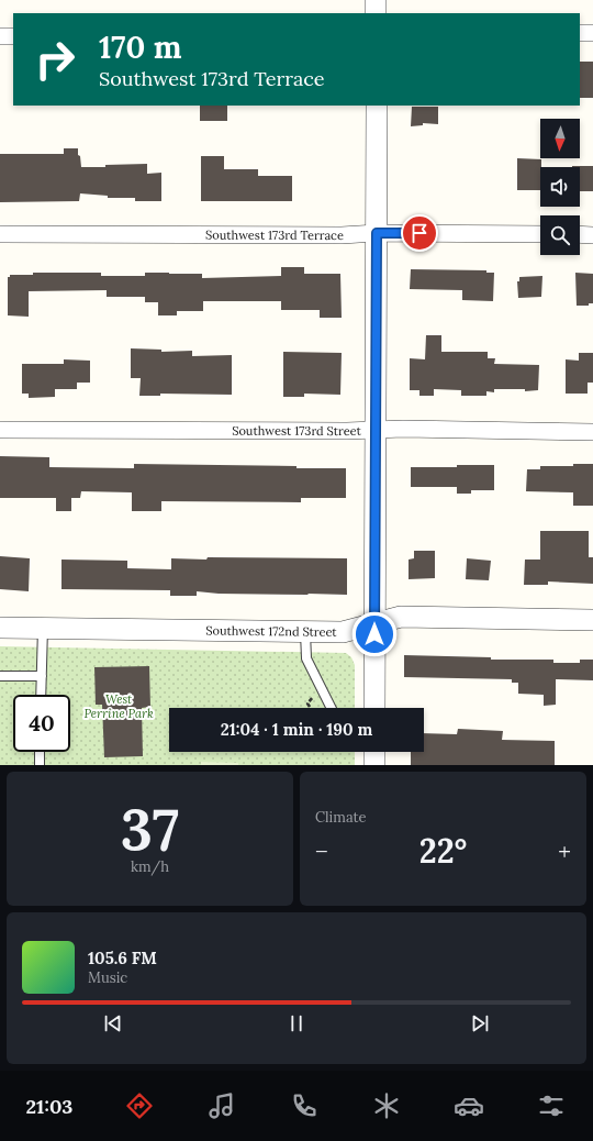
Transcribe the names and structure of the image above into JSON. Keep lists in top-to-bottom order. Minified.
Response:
{"streets":{"street":["Southwest 173rd Terrace","Southwest 173rd Street","Southwest 172nd Street"]},"parks":["West Perrine Park"],"north":"bottom","page":{"turn":["170 m","Southwest 173rd Terrace"],"limit":"40","trip":"21:04 · 1 min · 190 m","tile":[["37","km/h"],"Climate"],"heat":["−","22°","+"],"song":["105.6 FM","Music"],"tabs":"21:03"}}
